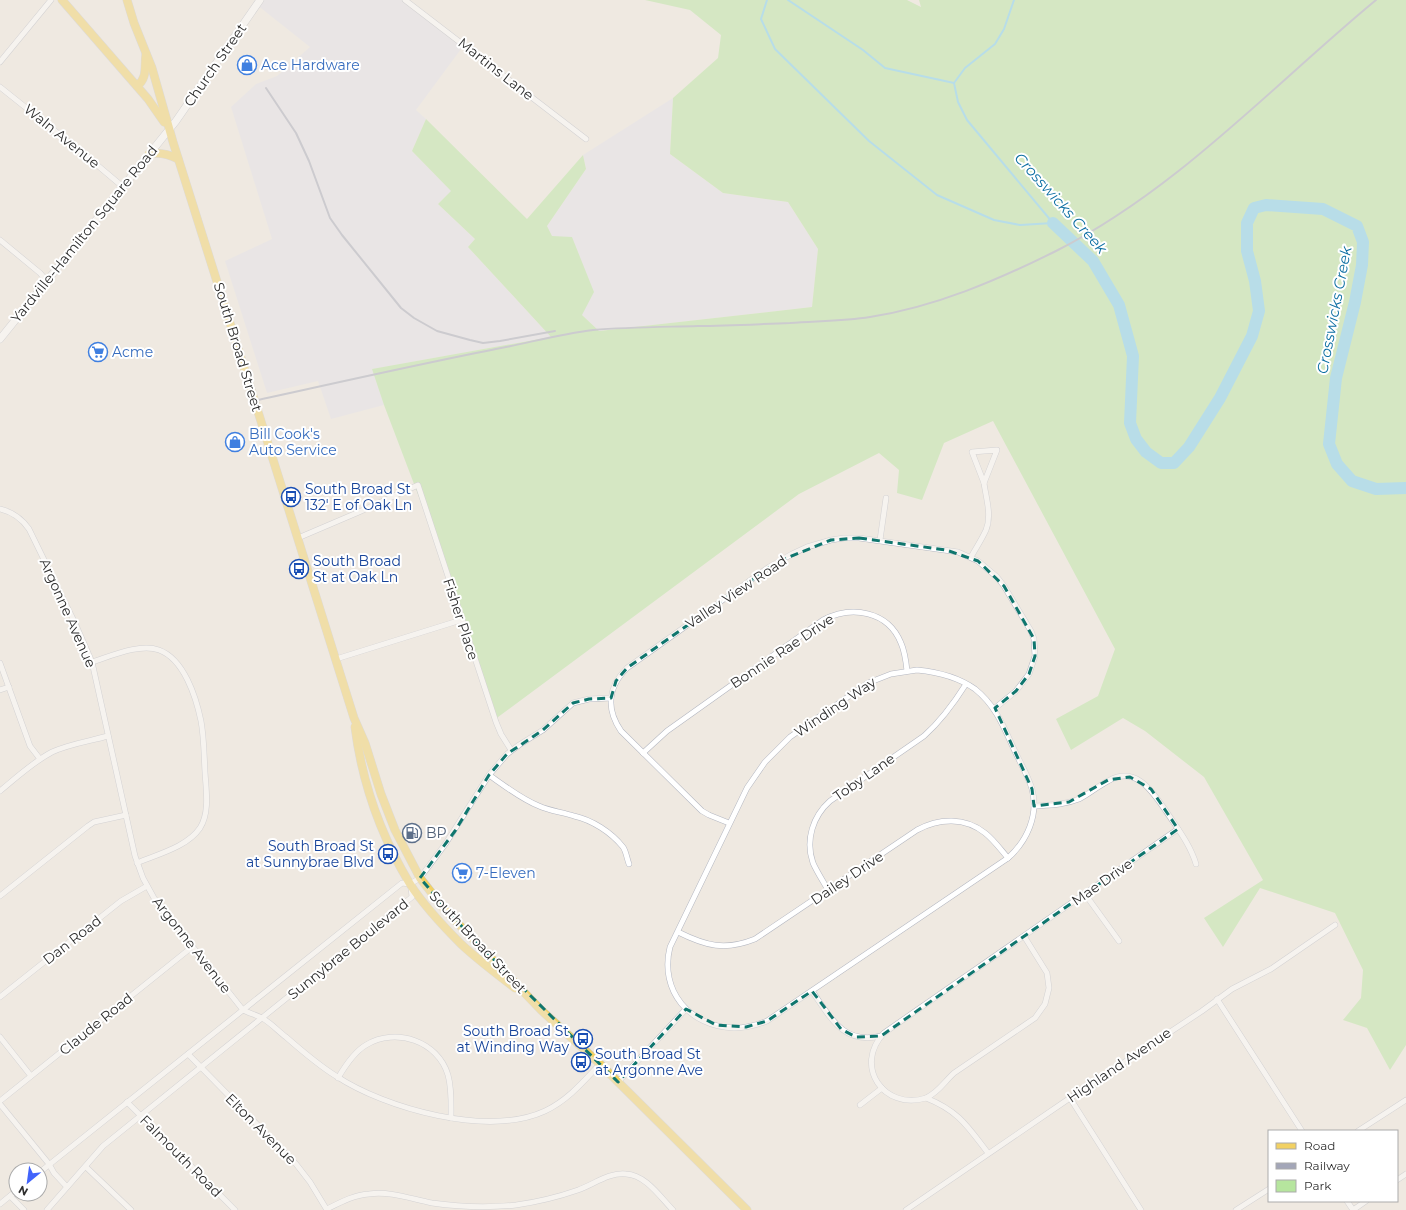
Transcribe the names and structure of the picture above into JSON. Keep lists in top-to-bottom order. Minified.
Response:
{"streets":{"main road":["South Broad Street"],"street":["Church Street","Martins Lane","Waln Avenue","Yardville-Hamilton Square Road","Valley View Road","Argonne Avenue","Fisher Place","Bonnie Rae Drive","Winding Way","Toby Lane","Dailey Drive","Mae Drive","Dan Road","Sunnybrae Boulevard","Claude Road","Highland Avenue","Elton Avenue","Falmouth Road"]},"crossings":[["Church Street","Yardville-Hamilton Square Road"],["Church Street","South Broad Street"],["Waln Avenue","Yardville-Hamilton Square Road"],["Yardville-Hamilton Square Road","South Broad Street"],["South Broad Street","Argonne Avenue"],["South Broad Street","Fisher Place"],["South Broad Street","Sunnybrae Boulevard"],["Valley View Road","Bonnie Rae Drive"],["Valley View Road","Winding Way"],["Argonne Avenue","Dan Road"],["Argonne Avenue","Sunnybrae Boulevard"],["Argonne Avenue","Claude Road"],["Bonnie Rae Drive","Winding Way"],["Winding Way","Toby Lane"],["Winding Way","Dailey Drive"],["Toby Lane","Dailey Drive"],["Sunnybrae Boulevard","Elton Avenue"],["Sunnybrae Boulevard","Falmouth Road"]],"water":["Crosswicks Creek"],"places":{"shop":["Ace Hardware","Bill Cook's Auto Service"],"supermarket":["Acme","7-Eleven"],"bus stop":["South Broad St 132' E of Oak Ln","South Broad St at Oak Ln","South Broad St at Sunnybrae Blvd","South Broad St at Winding Way","South Broad St at Argonne Ave"],"fuel station":["BP"]},"legend":["Road","Railway","Park"],"north":"bottom left"}
